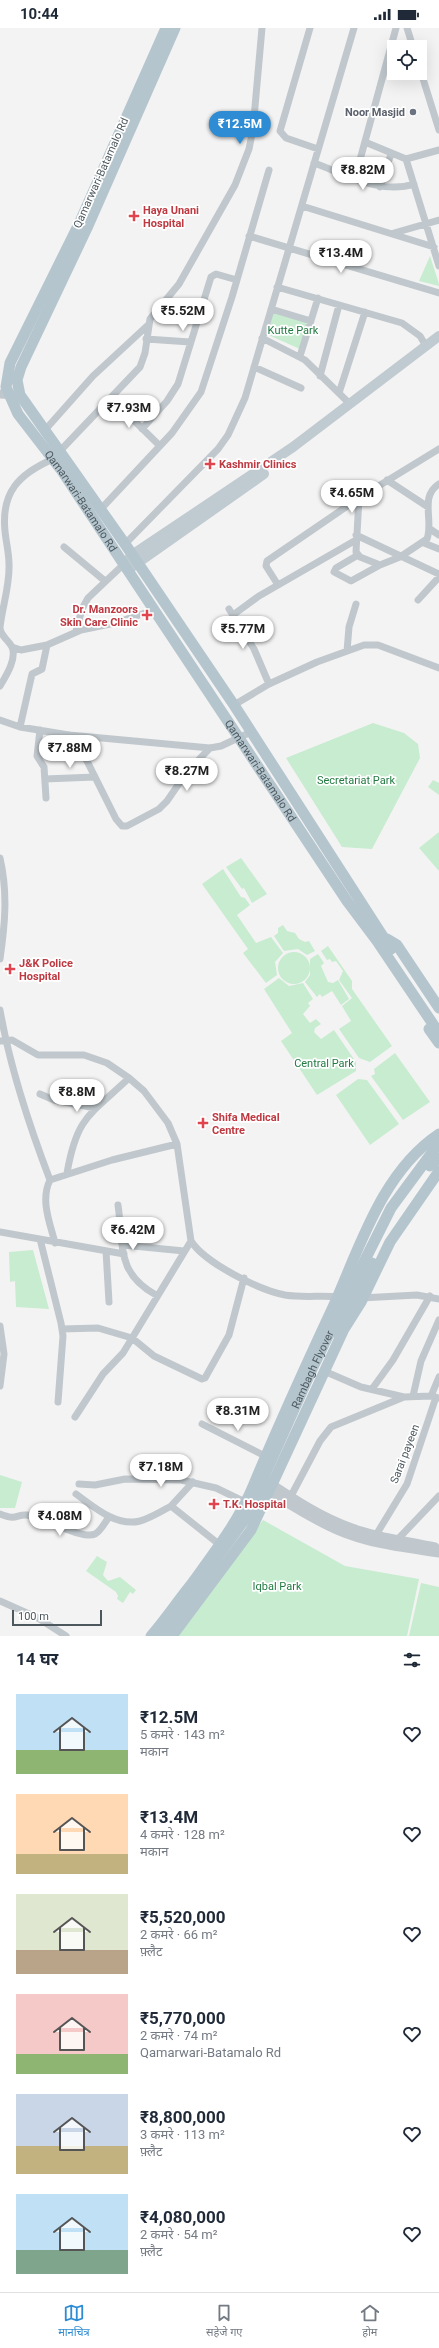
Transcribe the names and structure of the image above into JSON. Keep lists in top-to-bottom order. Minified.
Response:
{"streets":{"main road":["Qamarwari-Batamalo Rd","Rambagh Flyover"],"street":["Sarai payeen"]},"parks":["Kutte Park","Secretariat Park","Central Park","Iqbal Park"],"places":{"other":["Noor Masjid"],"health":["Haya Unani Hospital","Kashmir Clinics","Dr. Manzoors Skin Care Clinic","J&K Police Hospital","Shifa Medical Centre","T.K. Hospital"]},"scale_bar":"100 m","page":{"status":"10:44","price":["₹12.5M","₹8.82M","₹13.4M","₹5.52M","₹7.93M","₹4.65M","₹5.77M","₹7.88M","₹8.27M","₹8.8M","₹6.42M","₹8.31M","₹7.18M","₹4.08M"],"scale":"100 m","heading":"14 घर","list":[{"name":"₹12.5M","note":"5 कमरे · 143 m² · मकान"},{"name":"₹13.4M","note":"4 कमरे · 128 m² · मकान"},{"name":"₹5,520,000","note":"2 कमरे · 66 m² · फ़्लैट"},{"name":"₹5,770,000","note":"2 कमरे · 74 m² · Qamarwari-Batamalo Rd"},{"name":"₹8,800,000","note":"3 कमरे · 113 m² · फ़्लैट"},{"name":"₹4,080,000","note":"2 कमरे · 54 m² · फ़्लैट"}],"tabs":["मानचित्र","सहेजे गए","होम"]}}
